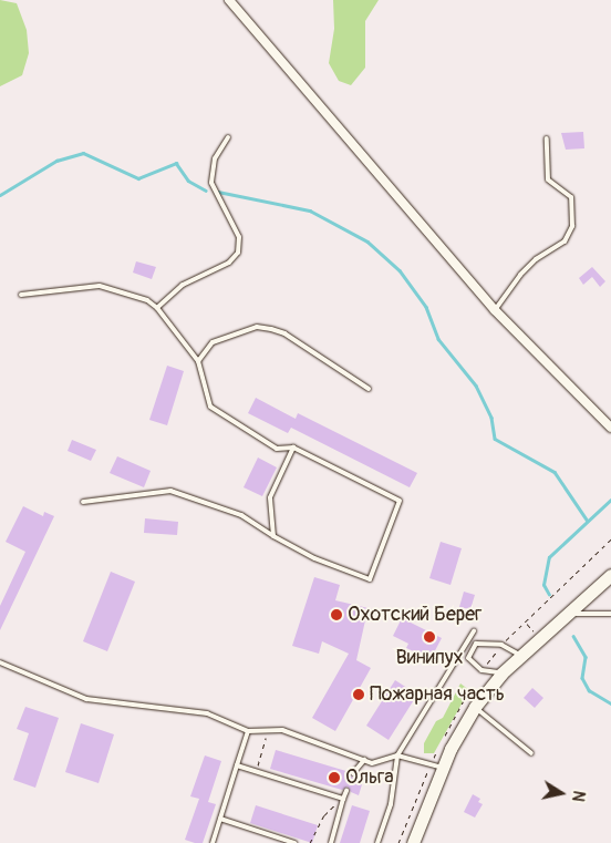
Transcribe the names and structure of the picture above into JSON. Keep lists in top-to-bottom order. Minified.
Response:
{"places":["Охотский Берег","Винипух","Пожарная часть","Ольга"],"north":"right"}
